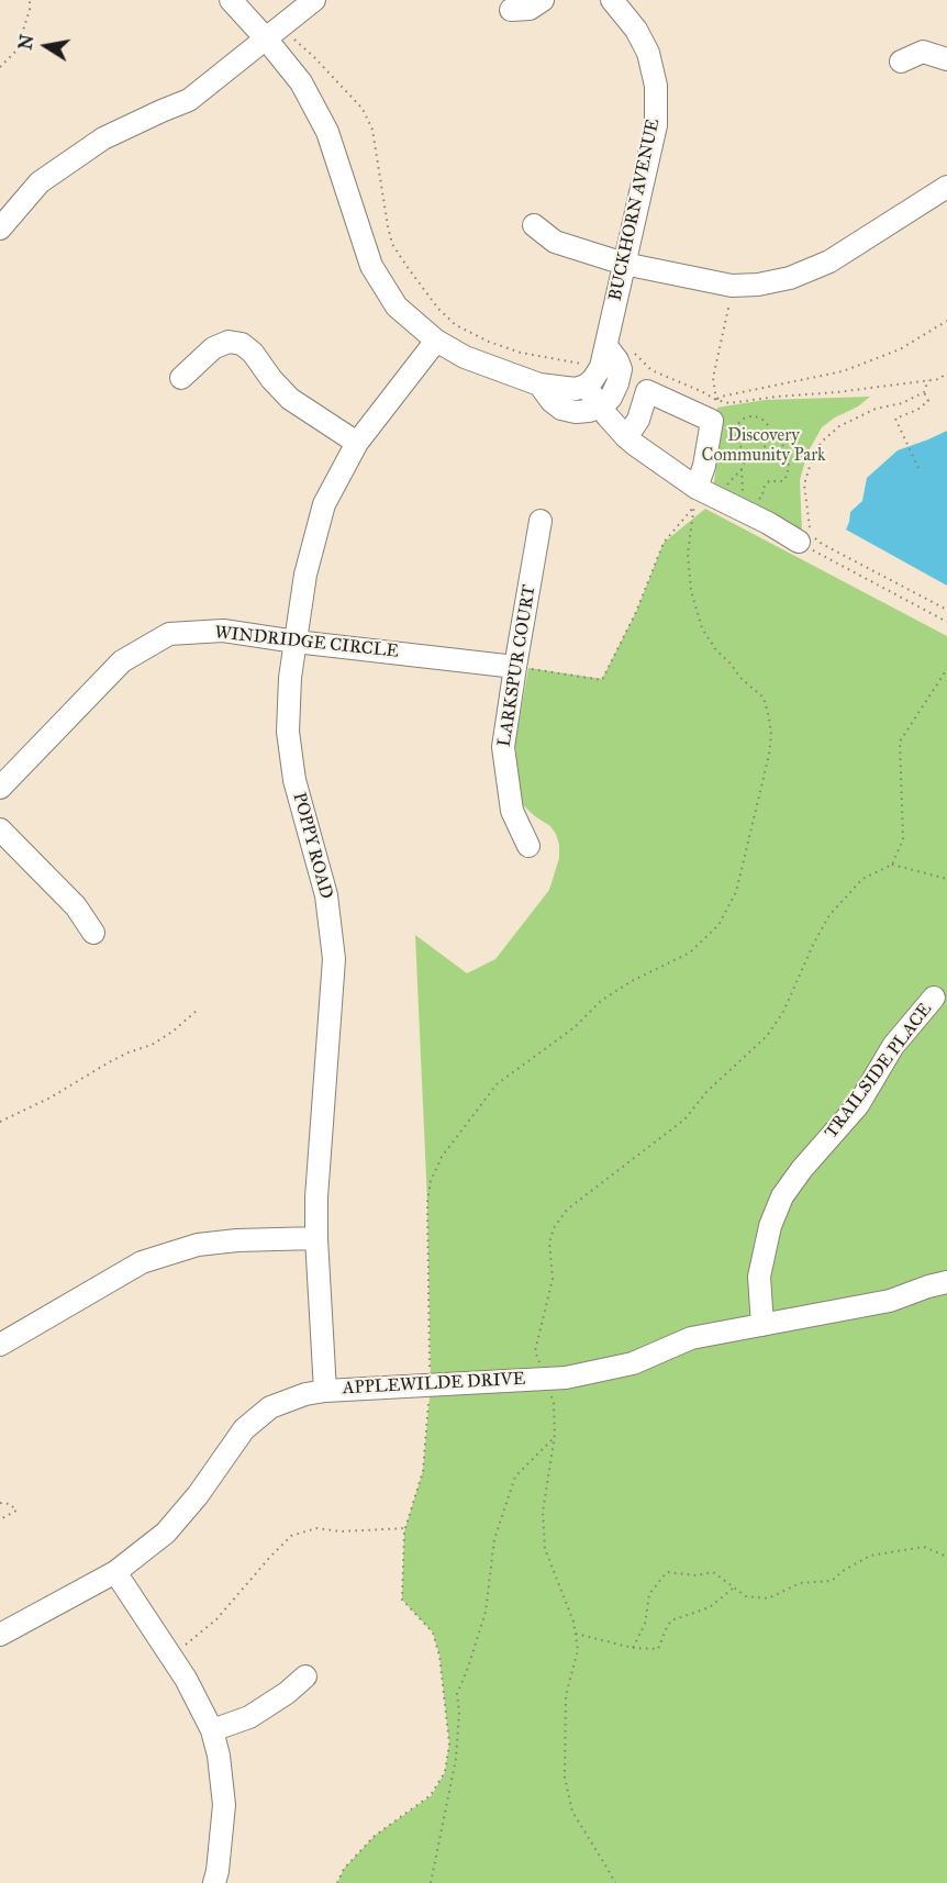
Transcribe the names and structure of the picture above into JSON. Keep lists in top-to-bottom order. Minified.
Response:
{"streets":{"street":["BUCKHORN AVENUE","WINDRIDGE CIRCLE","LARKSPUR COURT","POPPY ROAD","TRAILSIDE PLACE","APPLEWILDE DRIVE"]},"crossings":[["WINDRIDGE CIRCLE","LARKSPUR COURT"],["WINDRIDGE CIRCLE","POPPY ROAD"],["POPPY ROAD","APPLEWILDE DRIVE"],["TRAILSIDE PLACE","APPLEWILDE DRIVE"]],"parks":["Discovery Community Park"],"north":"left"}
